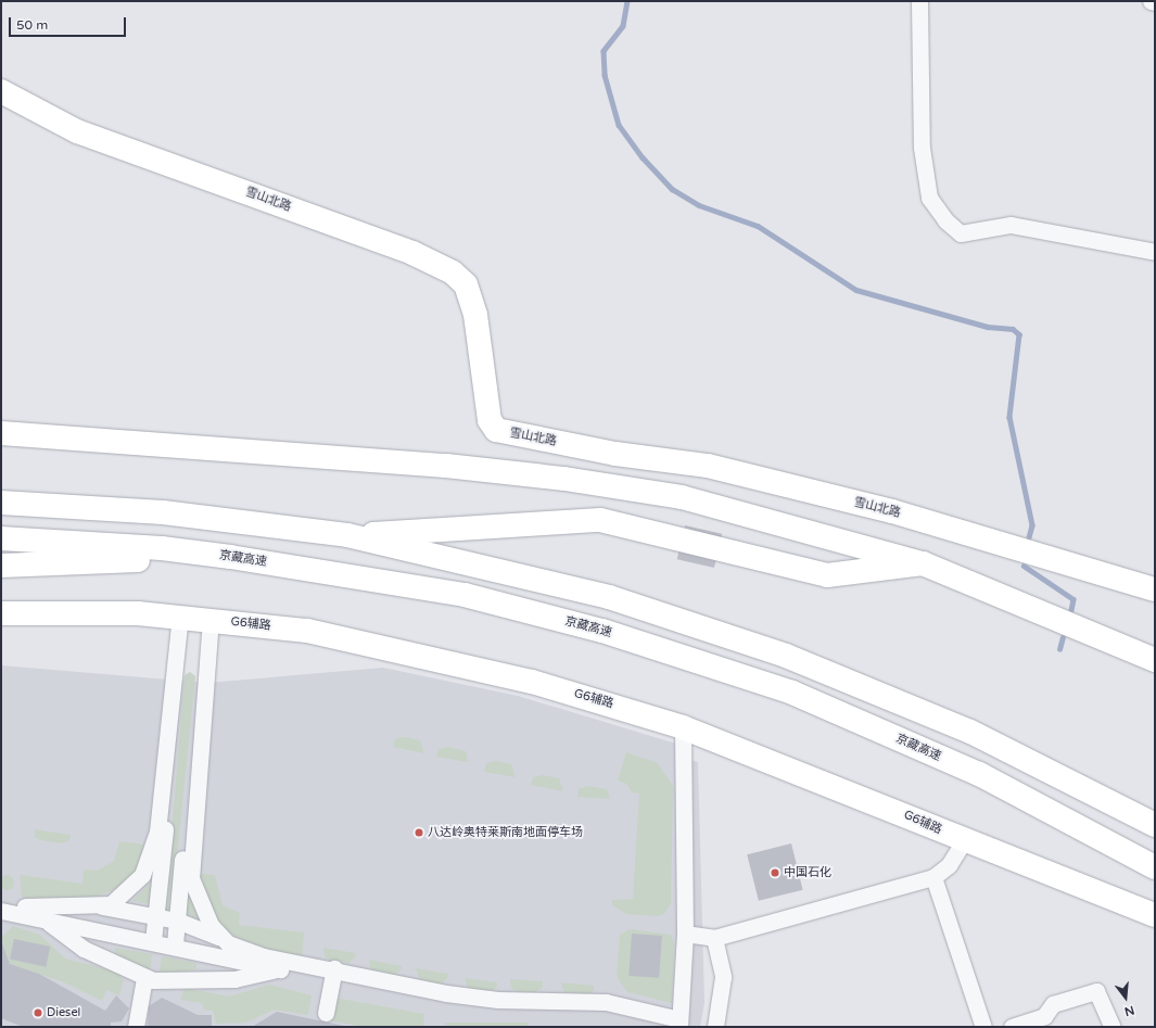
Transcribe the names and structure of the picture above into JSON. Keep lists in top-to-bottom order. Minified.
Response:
{"streets":{"main road":["雪山北路","京藏高速","G6辅路"]},"places":["八达岭奥特莱斯南地面停车场","中国石化","Diesel"],"scale_bar":"50 m","north":"bottom"}
